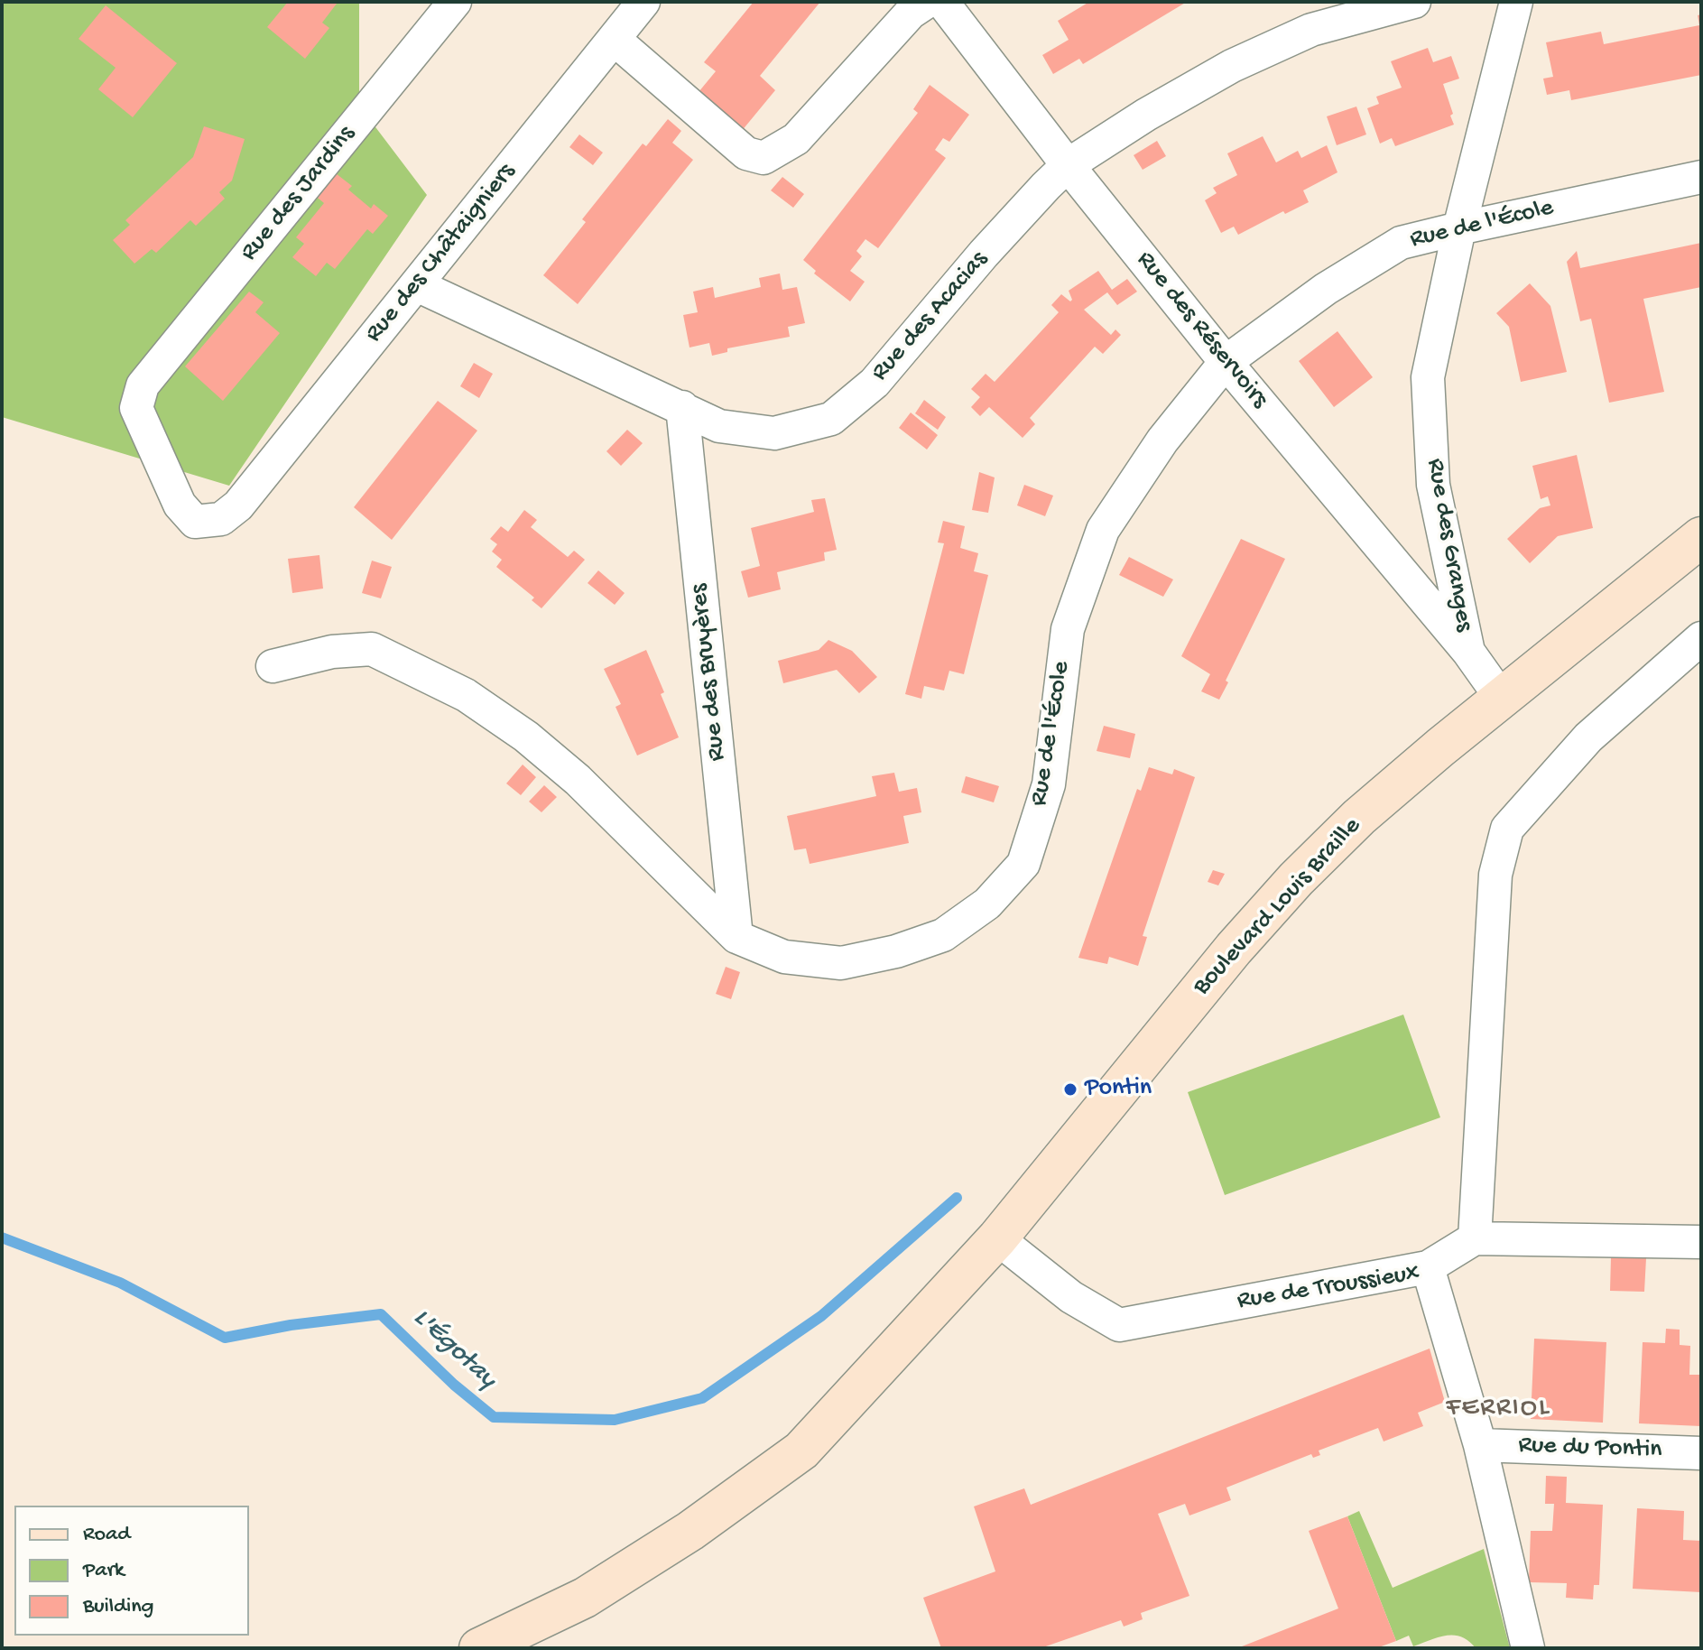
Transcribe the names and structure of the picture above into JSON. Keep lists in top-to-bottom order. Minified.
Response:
{"streets":{"main road":["Boulevard Louis Braille"],"street":["Rue des Jardins","Rue de l'École","Rue des Châtaigniers","Rue des Acacias","Rue des Réservoirs","Rue des Granges","Rue des Bruyères","Rue de Troussieux","Rue du Pontin"]},"crossings":[["Rue des Jardins","Rue des Châtaigniers"],["Rue de l'École","Rue des Réservoirs"],["Rue de l'École","Rue des Granges"],["Rue de l'École","Rue des Bruyères"],["Rue des Châtaigniers","Rue des Acacias"],["Rue des Acacias","Rue des Réservoirs"],["Rue des Acacias","Rue des Bruyères"],["Rue des Réservoirs","Rue des Granges"],["Rue des Granges","Boulevard Louis Braille"],["Boulevard Louis Braille","Rue de Troussieux"],["Rue de Troussieux","Rue du Pontin"]],"districts":["FERRIOL"],"water":["L'Égotay"],"places":["Pontin"],"legend":["Road","Park","Building"]}
